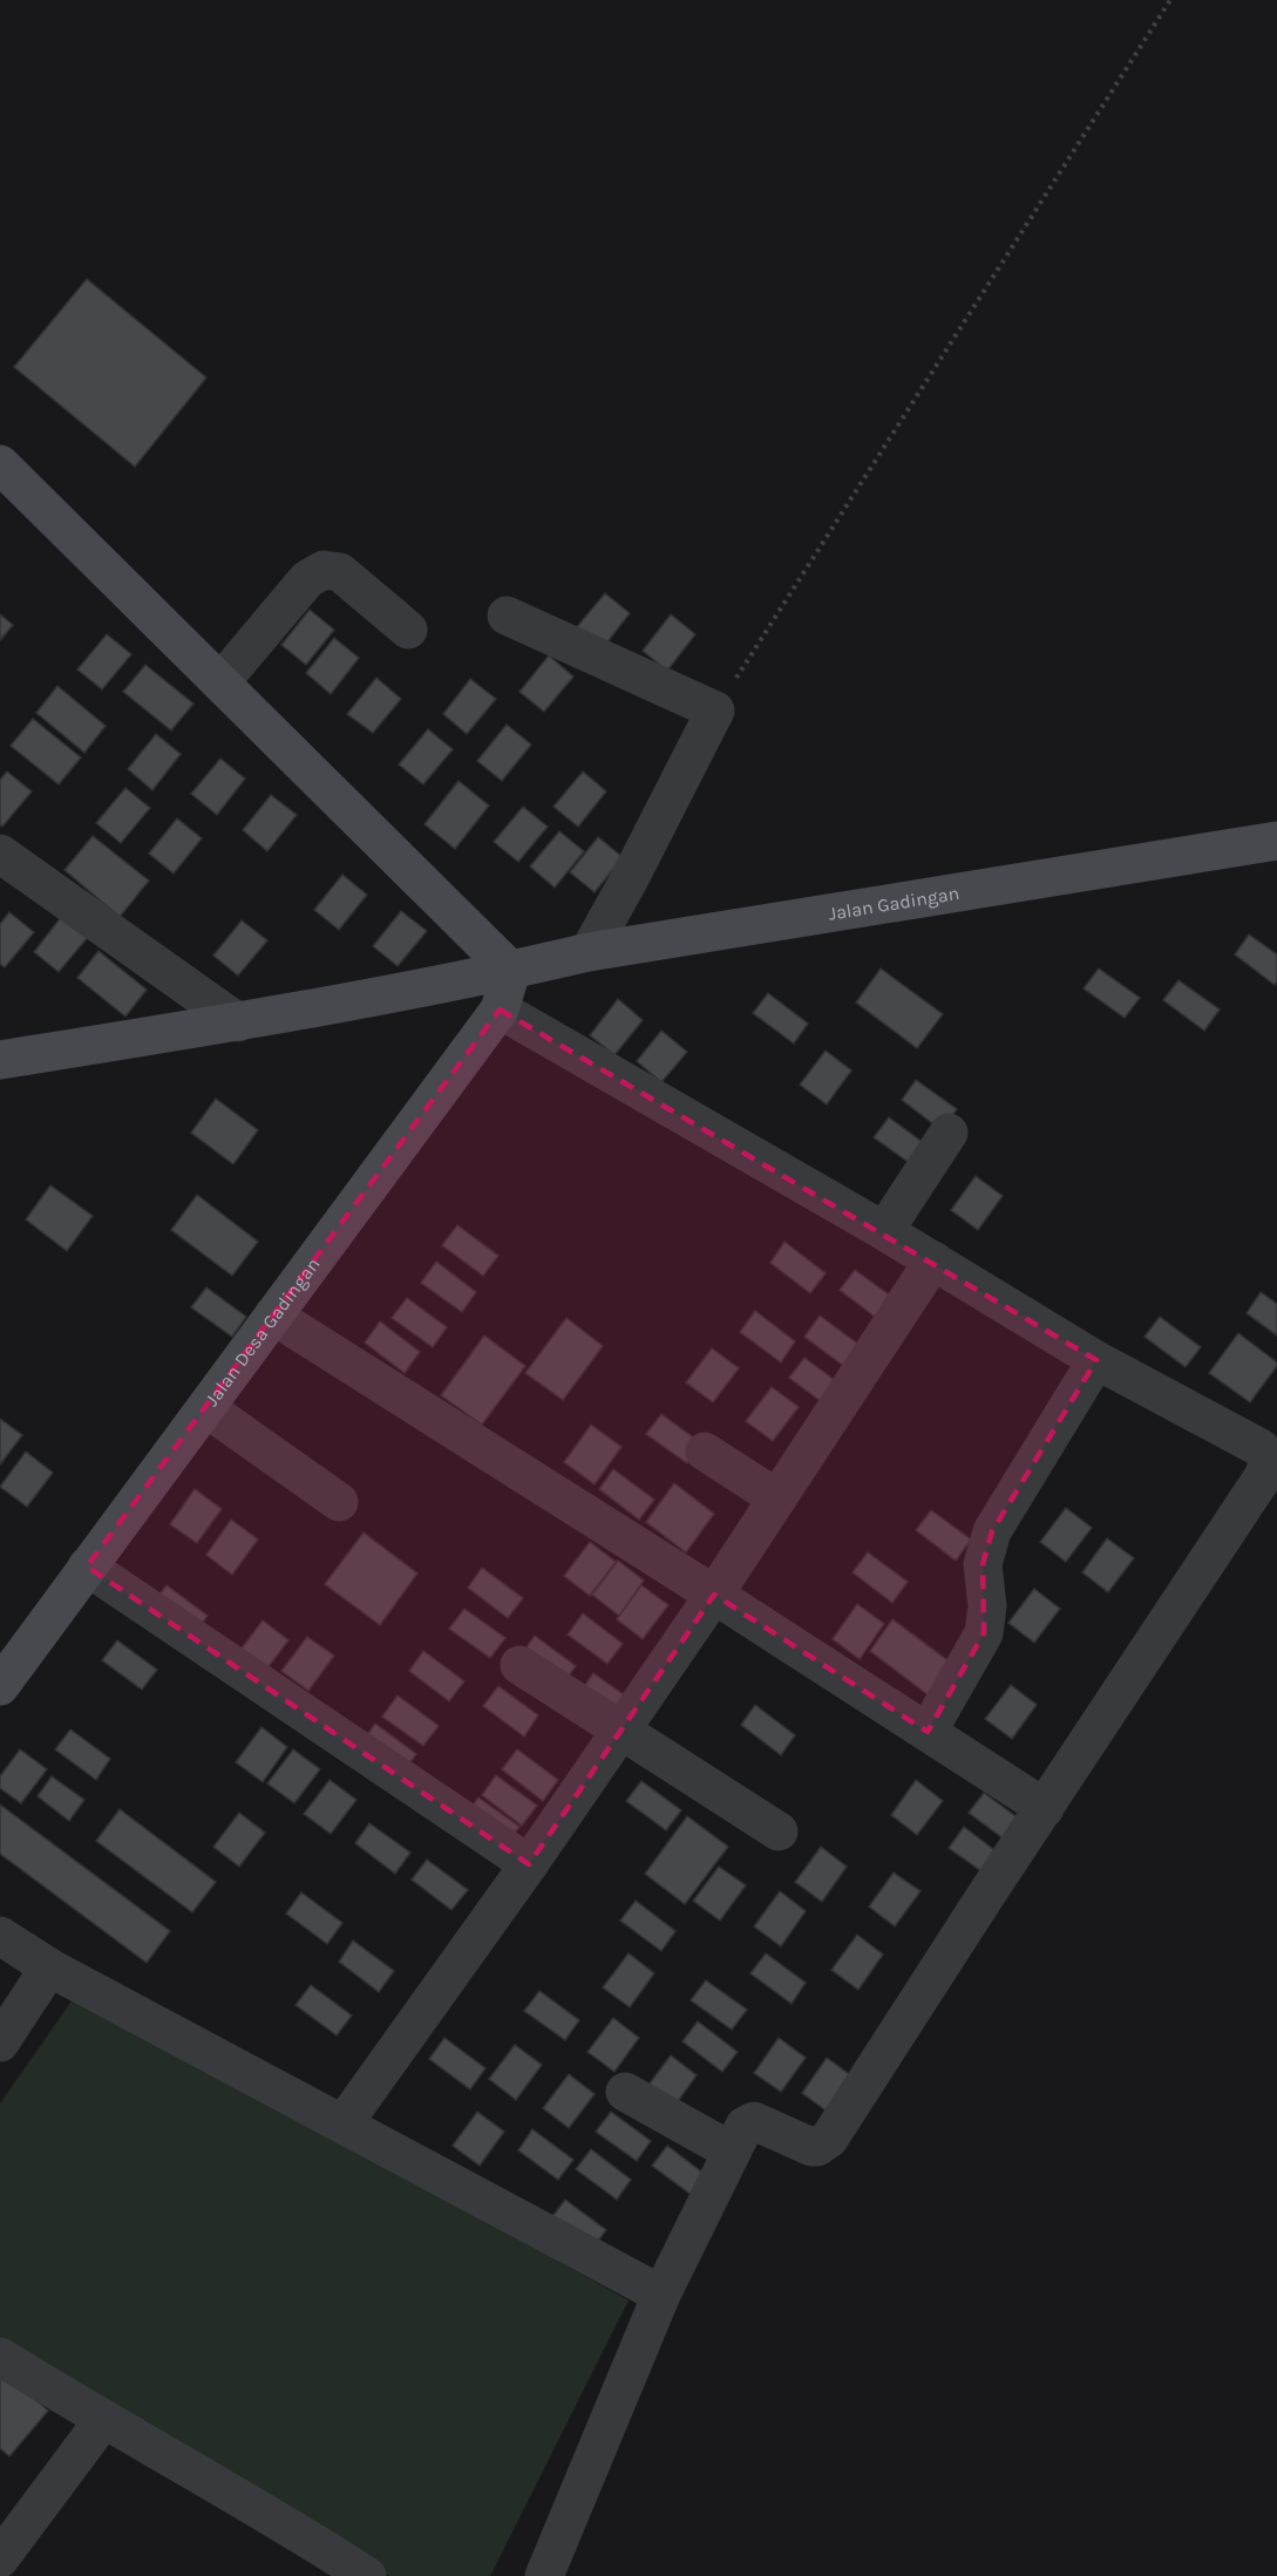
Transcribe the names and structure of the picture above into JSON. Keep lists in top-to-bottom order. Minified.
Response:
{"streets":{"street":["Jalan Gadingan","Jalan Desa Gadingan"]},"crossings":[["Jalan Gadingan","Jalan Desa Gadingan"]]}
